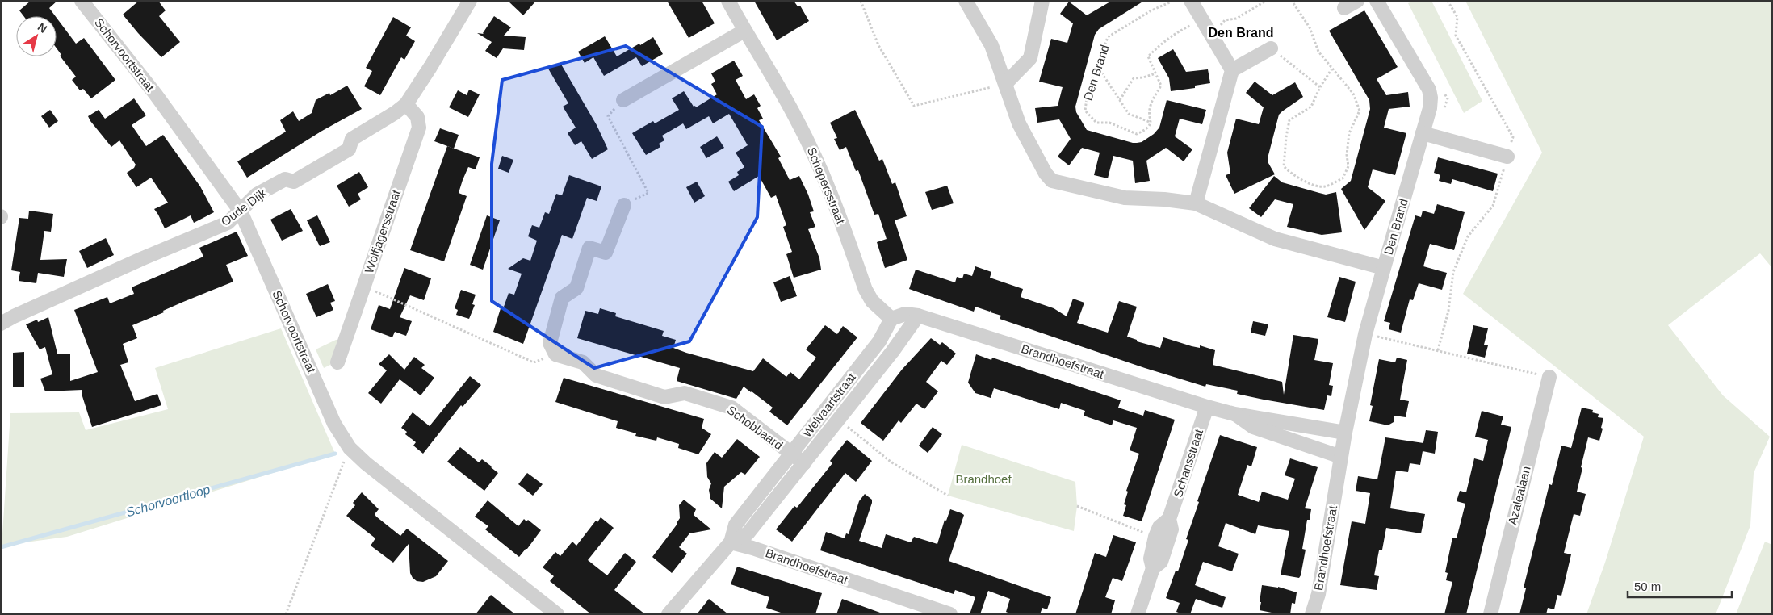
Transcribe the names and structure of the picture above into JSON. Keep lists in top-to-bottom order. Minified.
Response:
{"streets":{"street":["Schorvoortstraat","Den Brand","Schepersstraat","Oude Dijk","Wolfjagersstraat","Brandhoefstraat","Welvaartstraat","Schobbaard","Schansstraat","Azalealaan"]},"crossings":[["Schorvoortstraat","Oude Dijk"],["Den Brand","Brandhoefstraat"],["Schepersstraat","Brandhoefstraat"],["Oude Dijk","Wolfjagersstraat"],["Brandhoefstraat","Welvaartstraat"],["Brandhoefstraat","Schansstraat"],["Welvaartstraat","Schobbaard"]],"districts":["Den Brand"],"water":["Schorvoortloop"],"parks":["Brandhoef"],"scale_bar":"50 m","north":"top right"}
